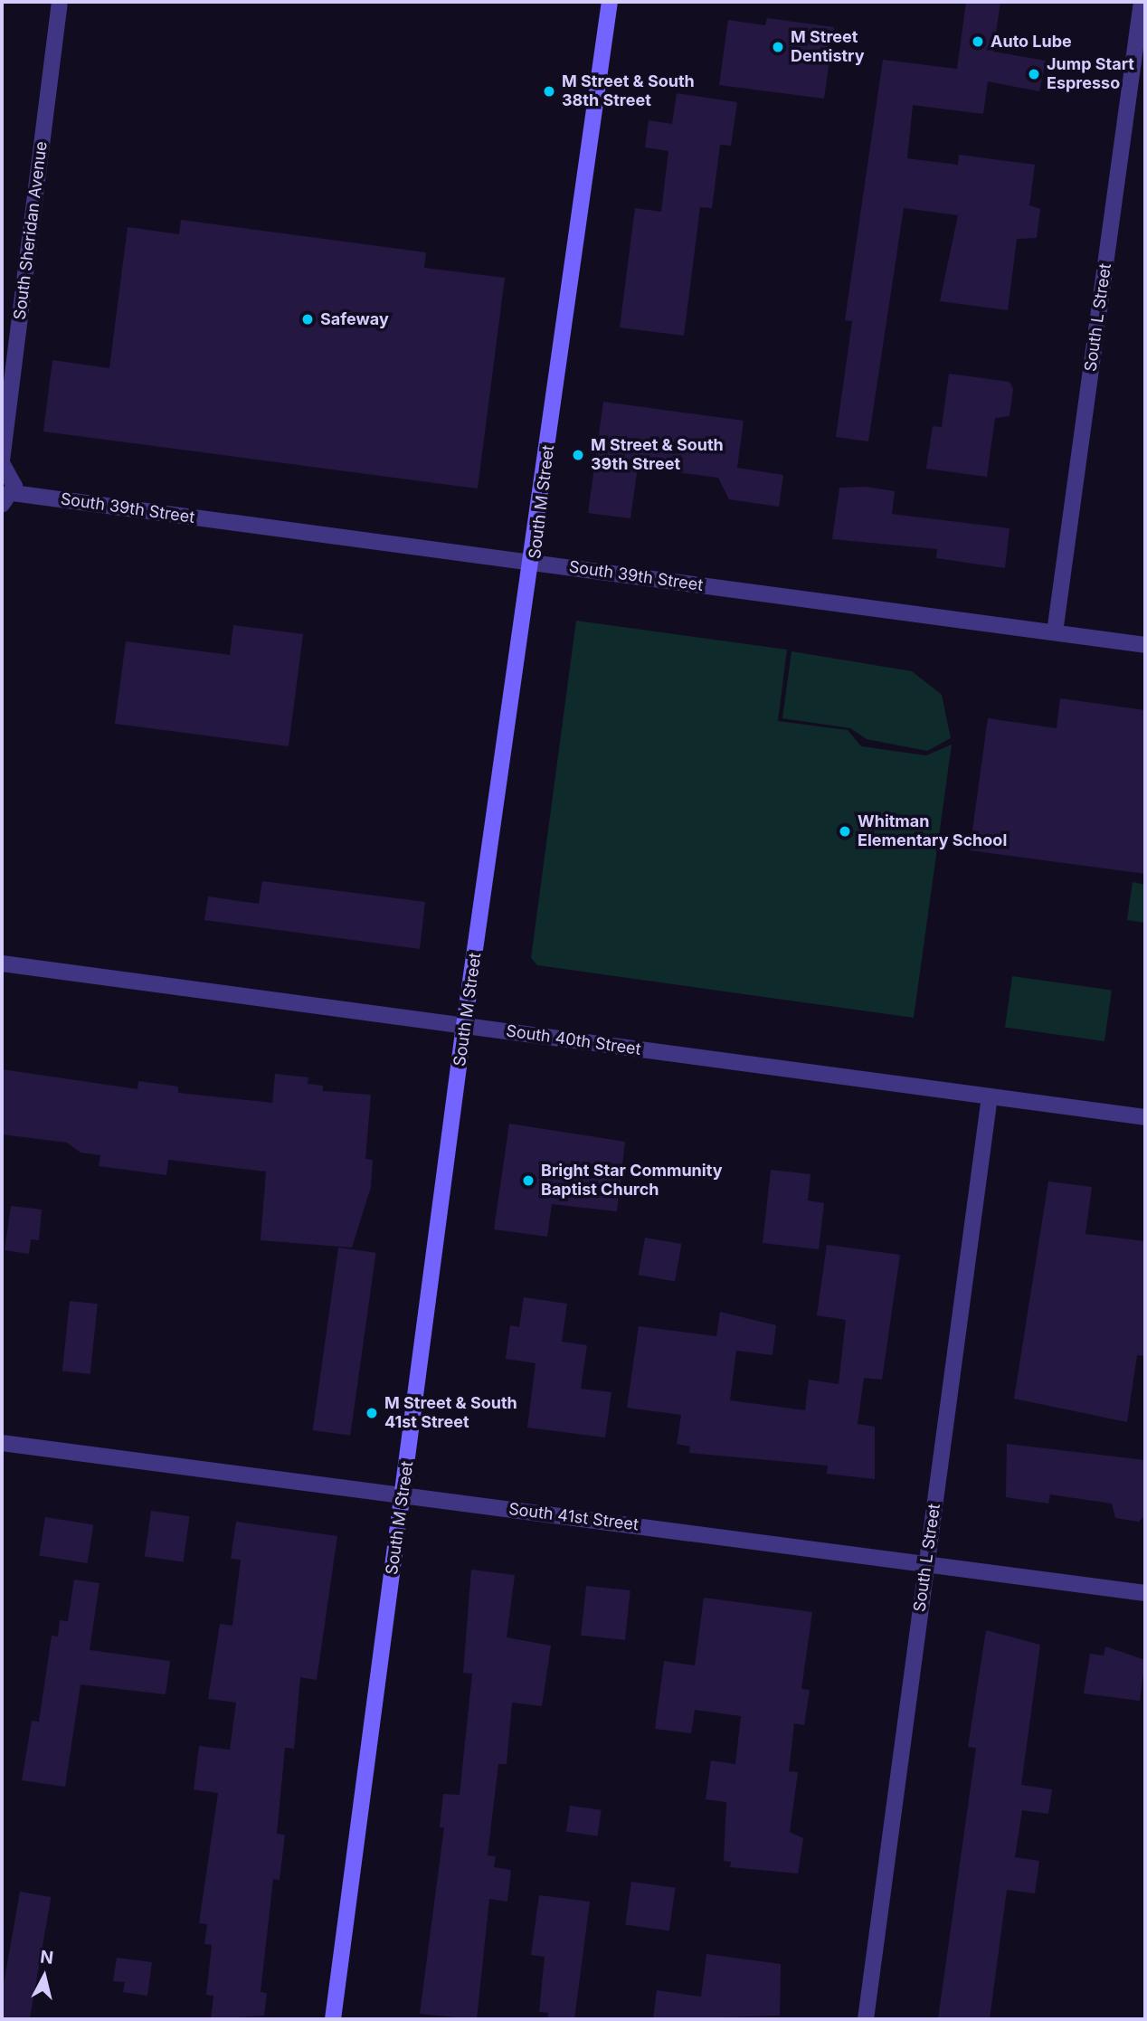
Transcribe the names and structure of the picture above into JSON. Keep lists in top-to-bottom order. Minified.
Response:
{"streets":{"street":["South Sheridan Avenue","South L Street","South M Street","South 39th Street","South 40th Street","South 41st Street"]},"crossings":[["South L Street","South 39th Street"],["South L Street","South 40th Street"],["South L Street","South 41st Street"],["South M Street","South 39th Street"],["South M Street","South 40th Street"],["South M Street","South 41st Street"]],"places":["Auto Lube","M Street Dentistry","Jump Start Espresso","M Street & South 38th Street","Safeway","M Street & South 39th Street","Whitman Elementary School","Bright Star Community Baptist Church","M Street & South 41st Street"],"north":"top"}
